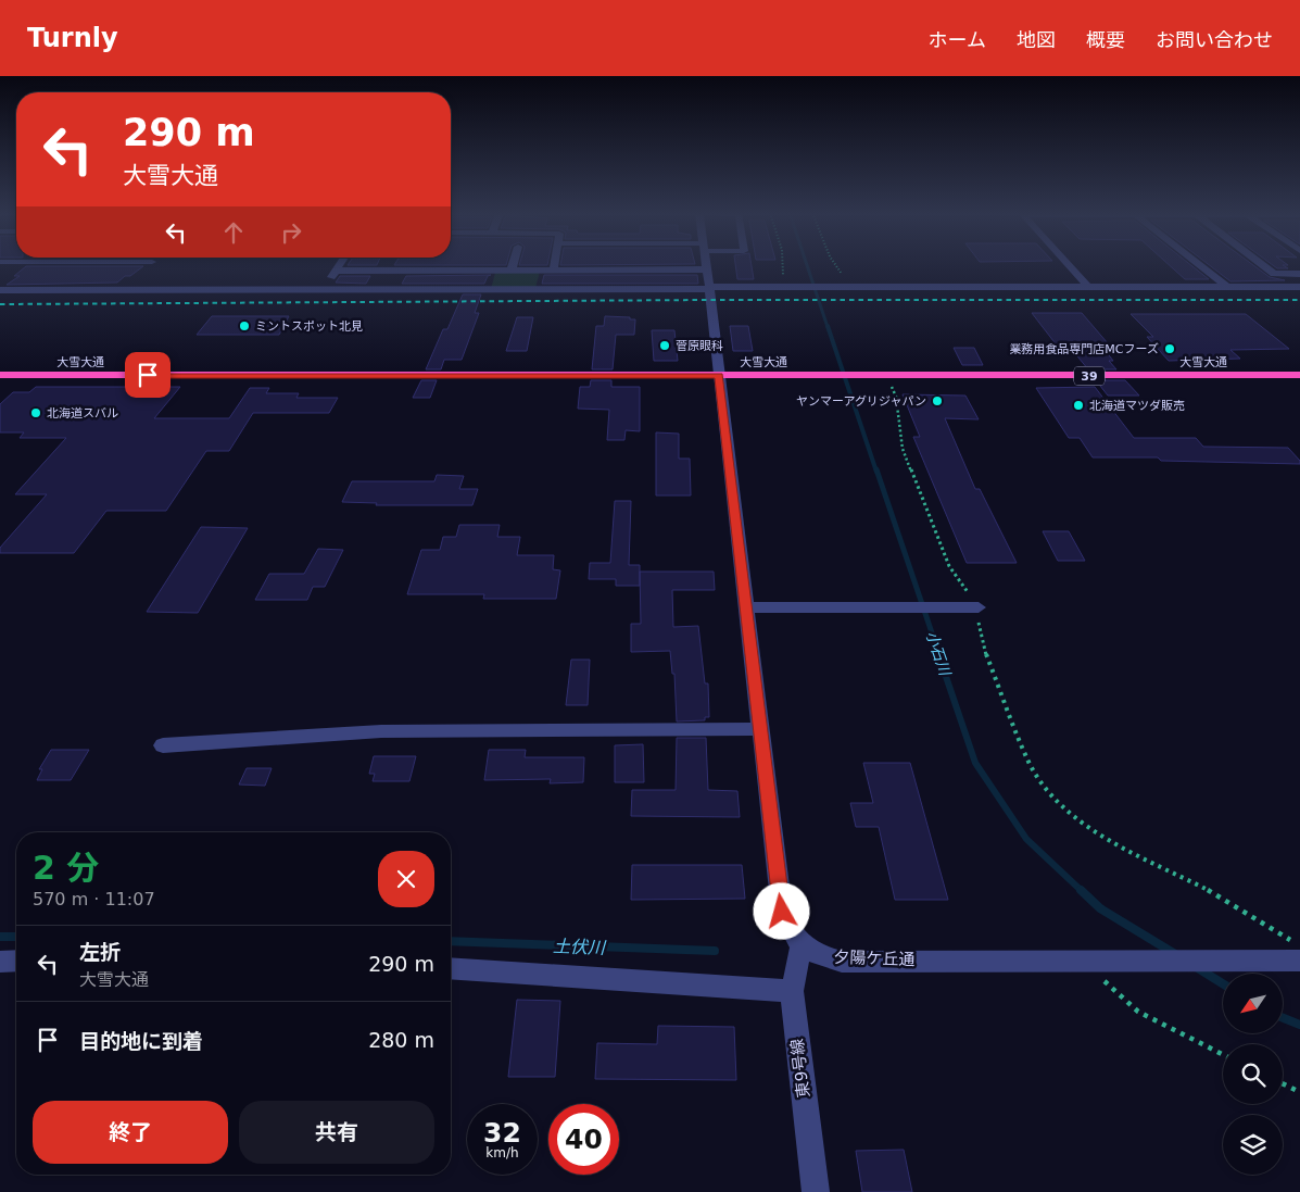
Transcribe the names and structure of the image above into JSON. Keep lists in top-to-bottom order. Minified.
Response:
{"streets":{"highway":["大雪大通","39"],"street":["夕陽ケ丘通","東9号線"]},"crossings":[["夕陽ケ丘通","東9号線"]],"water":["小石川","土伏川"],"places":["ミントスポット北見","菅原眼科","業務用食品専門店MCフーズ","ヤンマーアグリジャパン","北海道マツダ販売","北海道スバル"],"north":"bottom left","page":{"header":"Turnly","nav":["ホーム","地図","概要","お問い合わせ"],"turn":["290 m","大雪大通"],"heading":["2 分","570 m · 11:07"],"list":[{"name":"左折","note":"大雪大通","value":"290 m"},{"name":"目的地に到着","value":"280 m"}],"buttons":["終了","共有"],"speed":"32 km/h","limit":"40"}}
